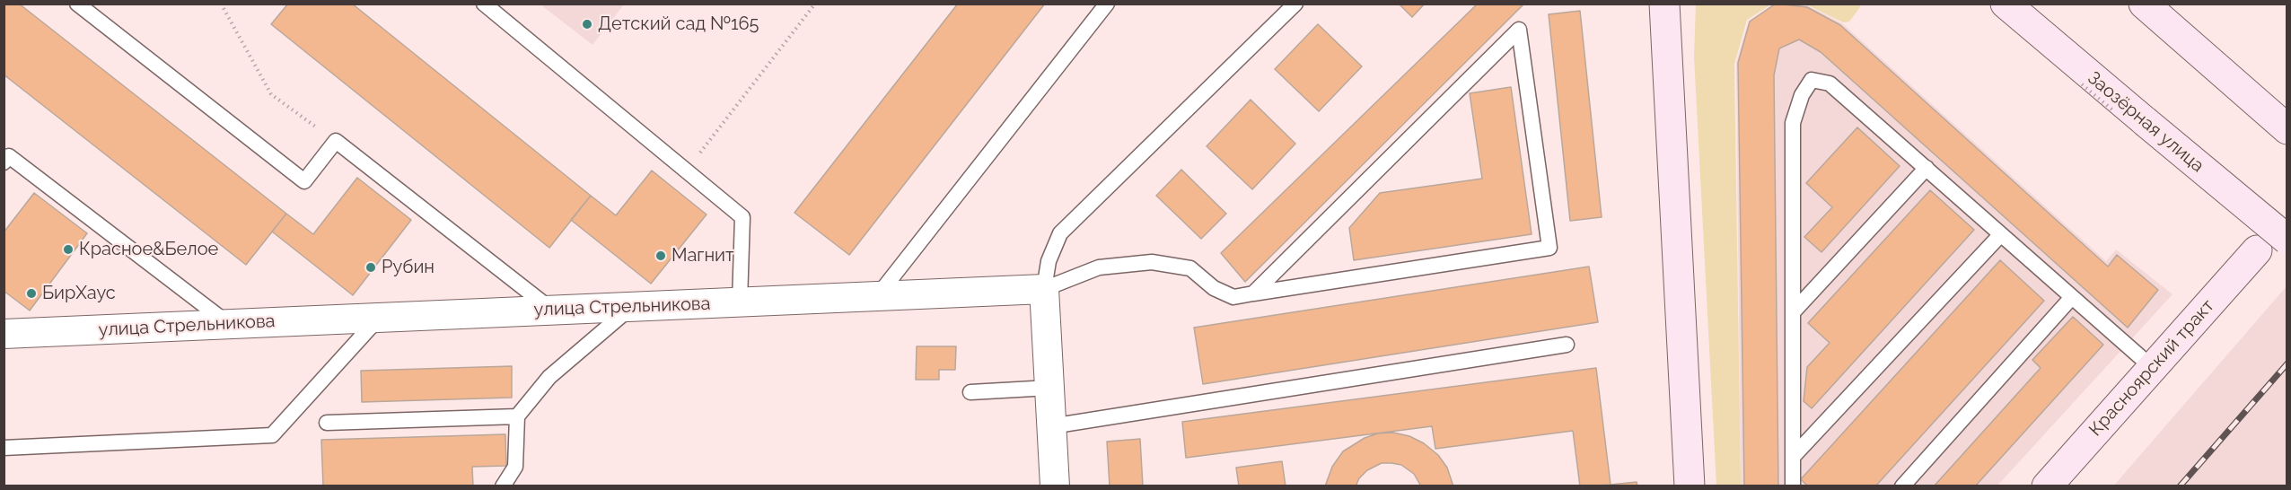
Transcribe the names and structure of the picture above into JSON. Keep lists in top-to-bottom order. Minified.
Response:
{"streets":{"main road":["Заозёрная улица","Красноярский тракт"],"street":["улица Стрельникова"]},"places":["Детский сад №165","Красное&Белое","Магнит","Рубин","БирХаус"]}
